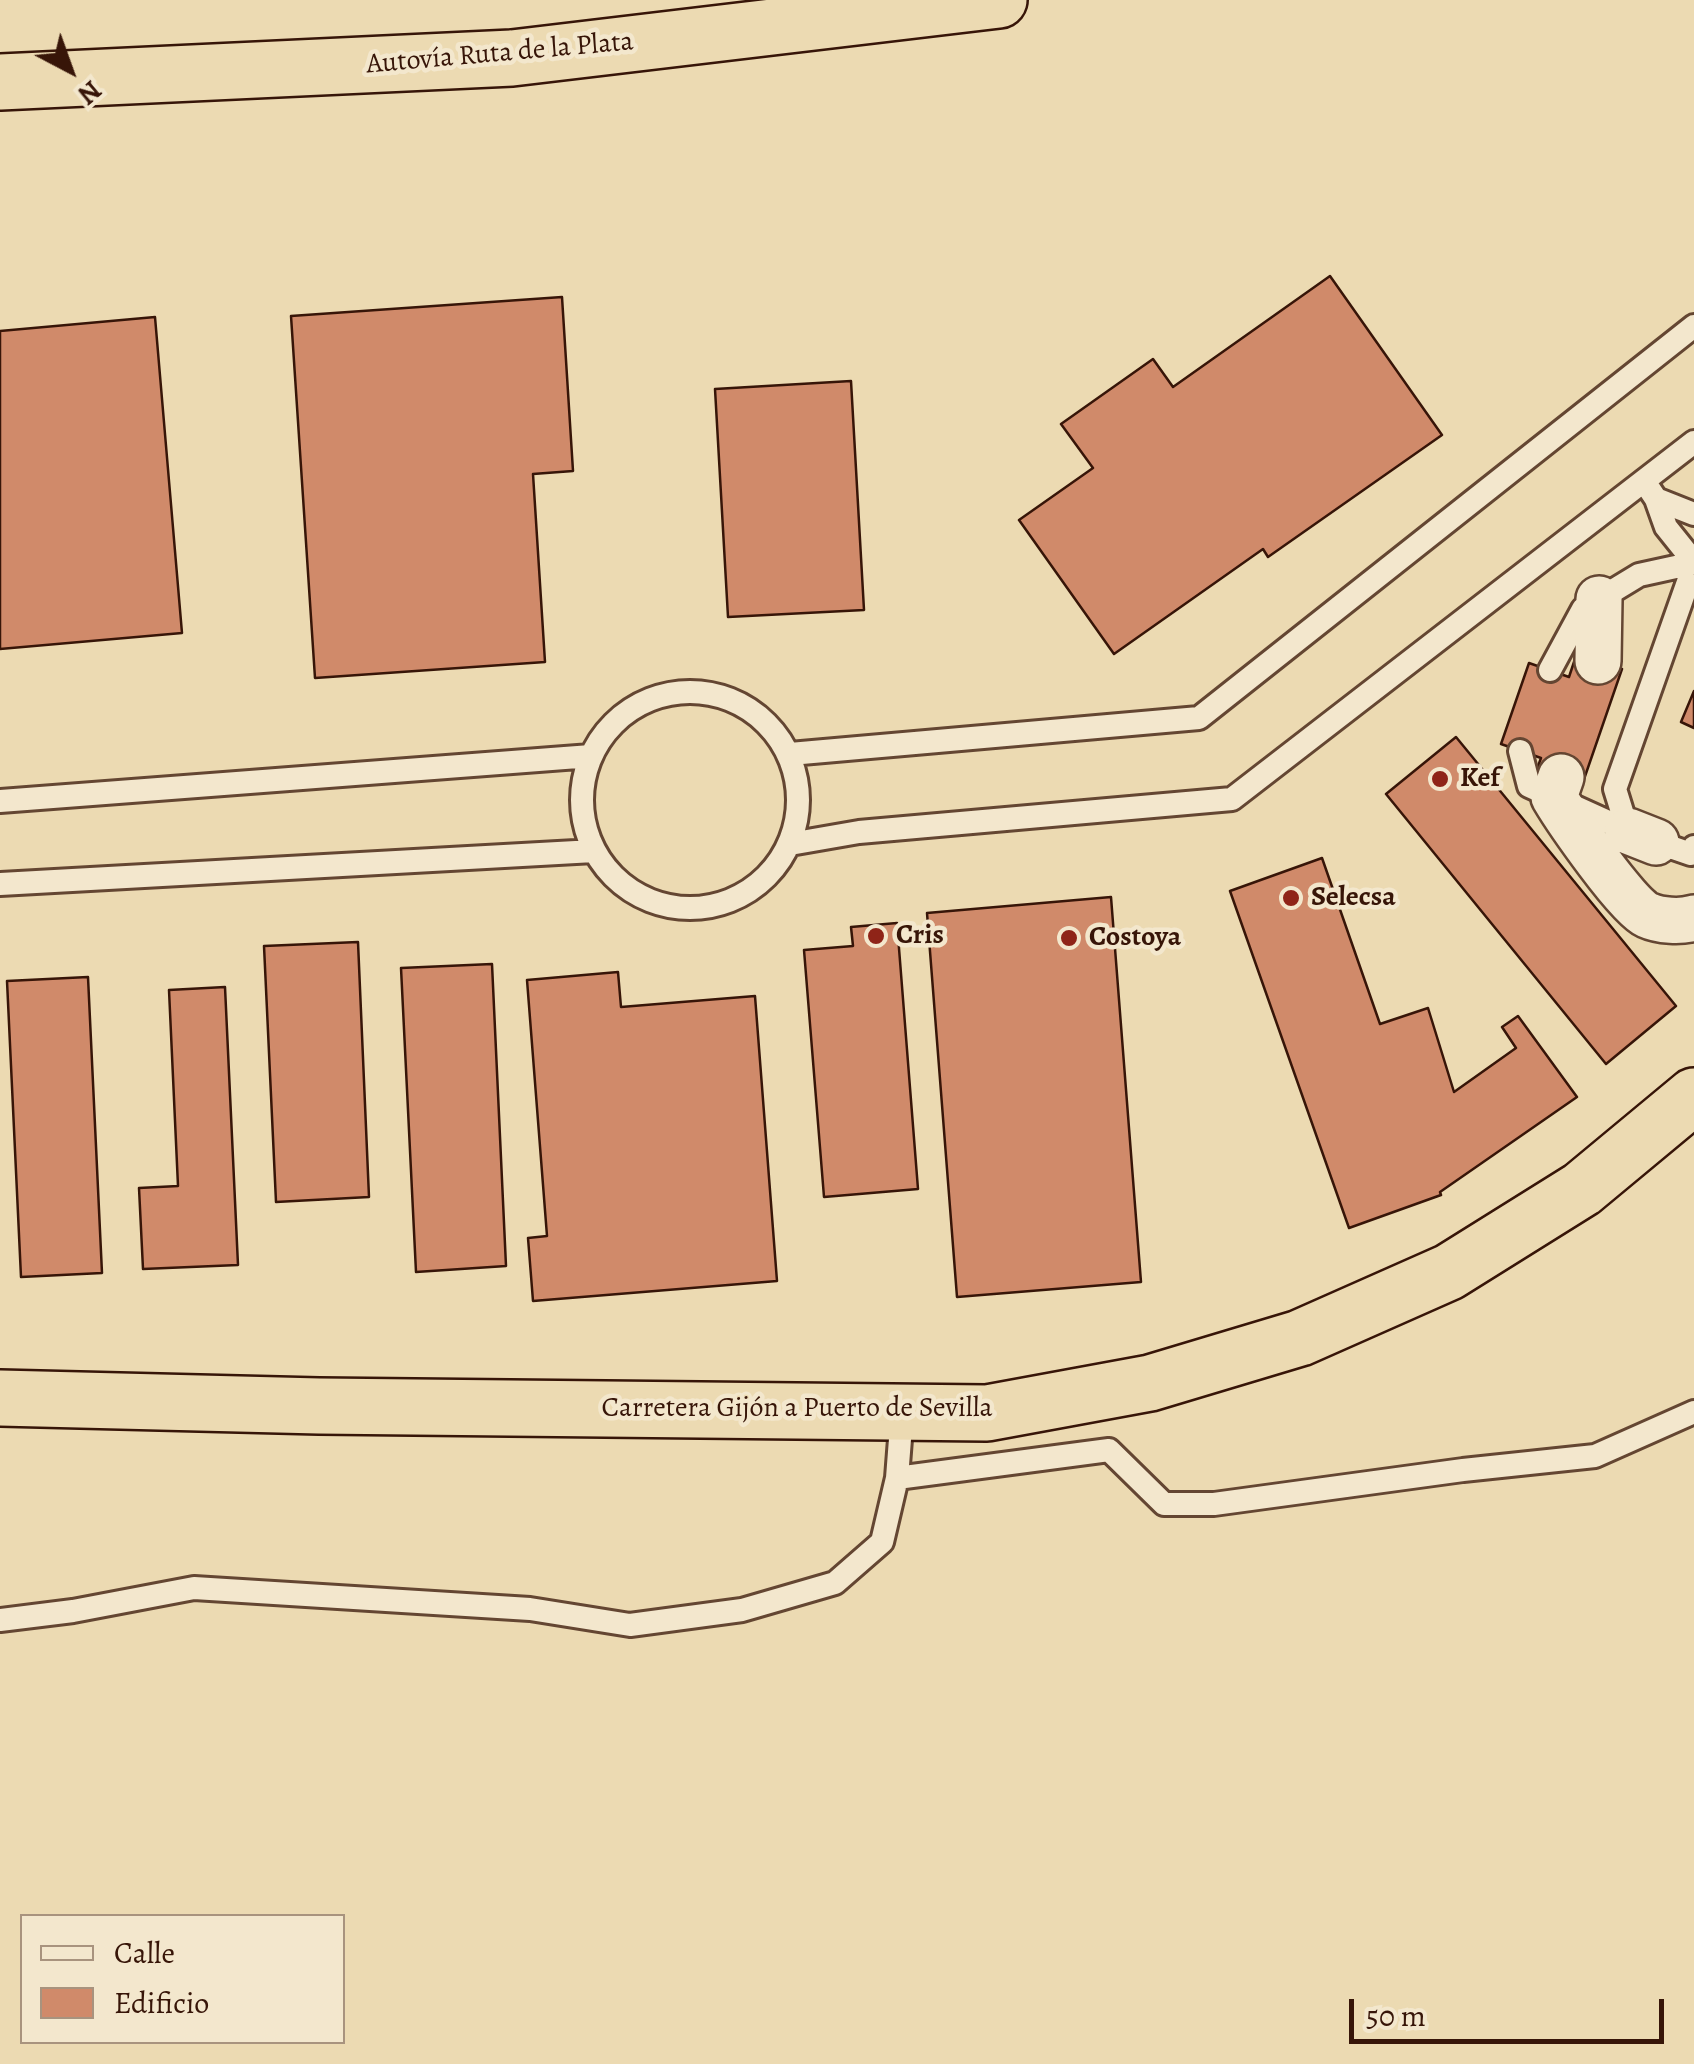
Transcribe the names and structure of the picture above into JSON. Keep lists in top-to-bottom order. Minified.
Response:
{"streets":{"highway":["Autovía Ruta de la Plata","Carretera Gijón a Puerto de Sevilla"]},"places":["Kef","Selecsa","Cris","Costoya"],"legend":["Calle","Edificio"],"scale_bar":"50 m","north":"bottom right"}
